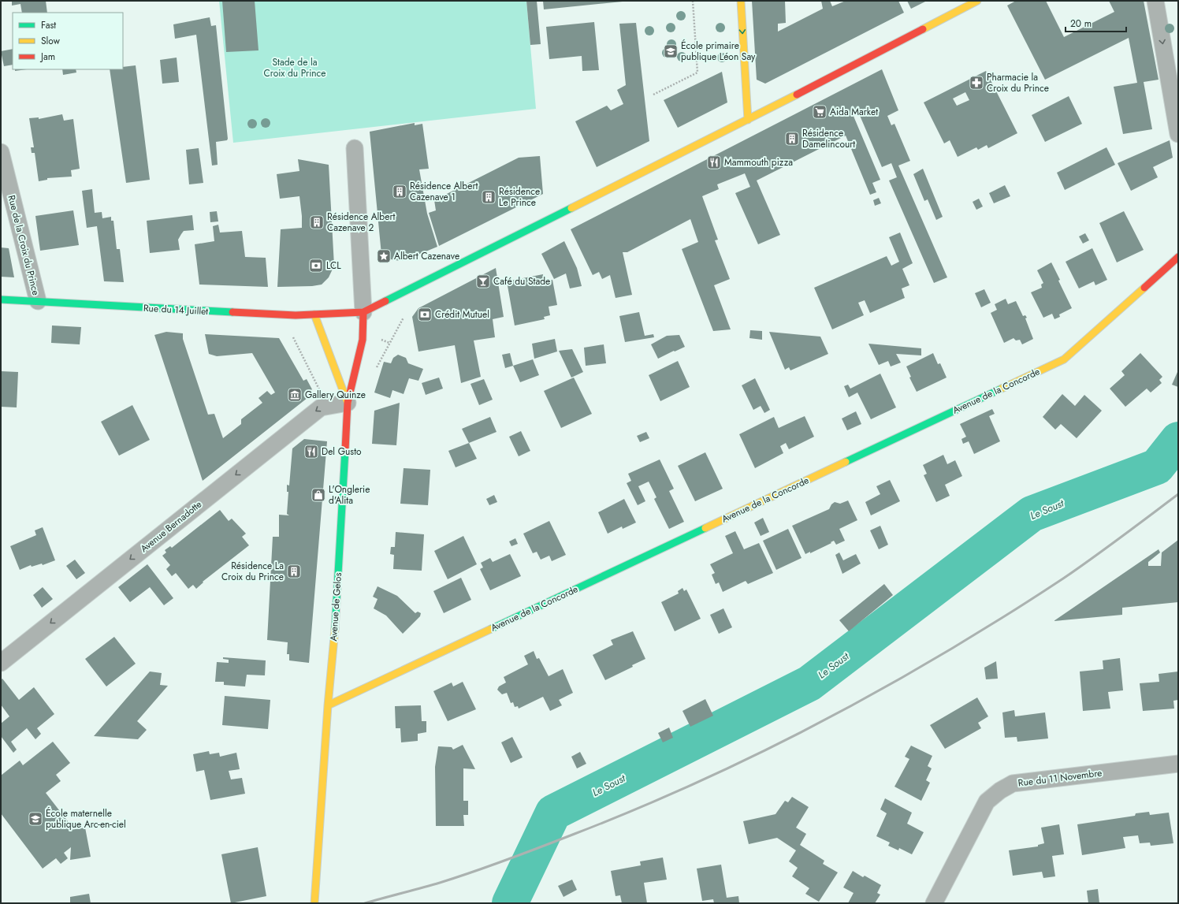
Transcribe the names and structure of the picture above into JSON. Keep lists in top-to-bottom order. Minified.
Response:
{"streets":{"street":["Rue de la Croix du Prince","Rue du 14 Juillet","Avenue de la Concorde","Avenue Bernadotte","Avenue de Gelos","Rue du 11 Novembre"]},"crossings":[["Rue de la Croix du Prince","Rue du 14 Juillet"],["Rue du 14 Juillet","Avenue de Gelos"],["Avenue de la Concorde","Avenue de Gelos"],["Avenue Bernadotte","Avenue de Gelos"]],"one_way":["Avenue Bernadotte"],"water":["Le Soust"],"parks":["Stade de la Croix du Prince"],"places":{"school or university":["École primaire publique Léon Say","École maternelle publique Arc-en-ciel"],"pharmacy":["Pharmacie la Croix du Prince"],"supermarket":["Aida Market"],"building":["Résidence Damelincourt","Résidence Albert Cazenave 1","Résidence Le Prince","Résidence Albert Cazenave 2","Résidence La Croix du Prince"],"restaurant":["Mammouth pizza","Del Gusto"],"place":["Albert Cazenave"],"bank":["LCL","Crédit Mutuel"],"bar":["Café du Stade"],"museum":["Gallery Quinze"],"shop":["L'Onglerie d'Alita"]},"legend":["Fast","Slow","Jam"],"scale_bar":"20 m"}
